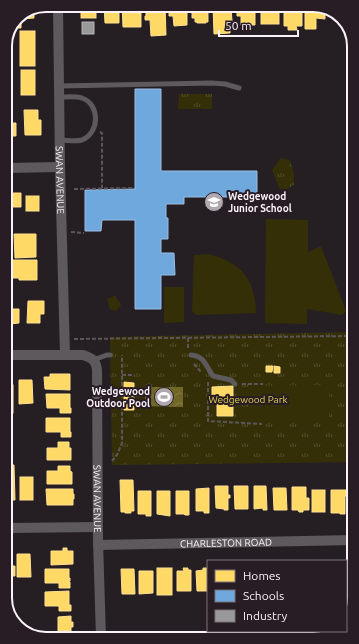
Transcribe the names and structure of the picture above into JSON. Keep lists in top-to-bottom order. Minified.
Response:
{"streets":{"street":["SWAN AVENUE","CHARLESTON ROAD"]},"crossings":[["SWAN AVENUE","CHARLESTON ROAD"]],"parks":["Wedgewood Park"],"places":{"school or university":["Wedgewood Junior School"],"sports":["Wedgewood Outdoor Pool"]},"legend":["Homes","Schools","Industry"],"scale_bar":"50 m"}
